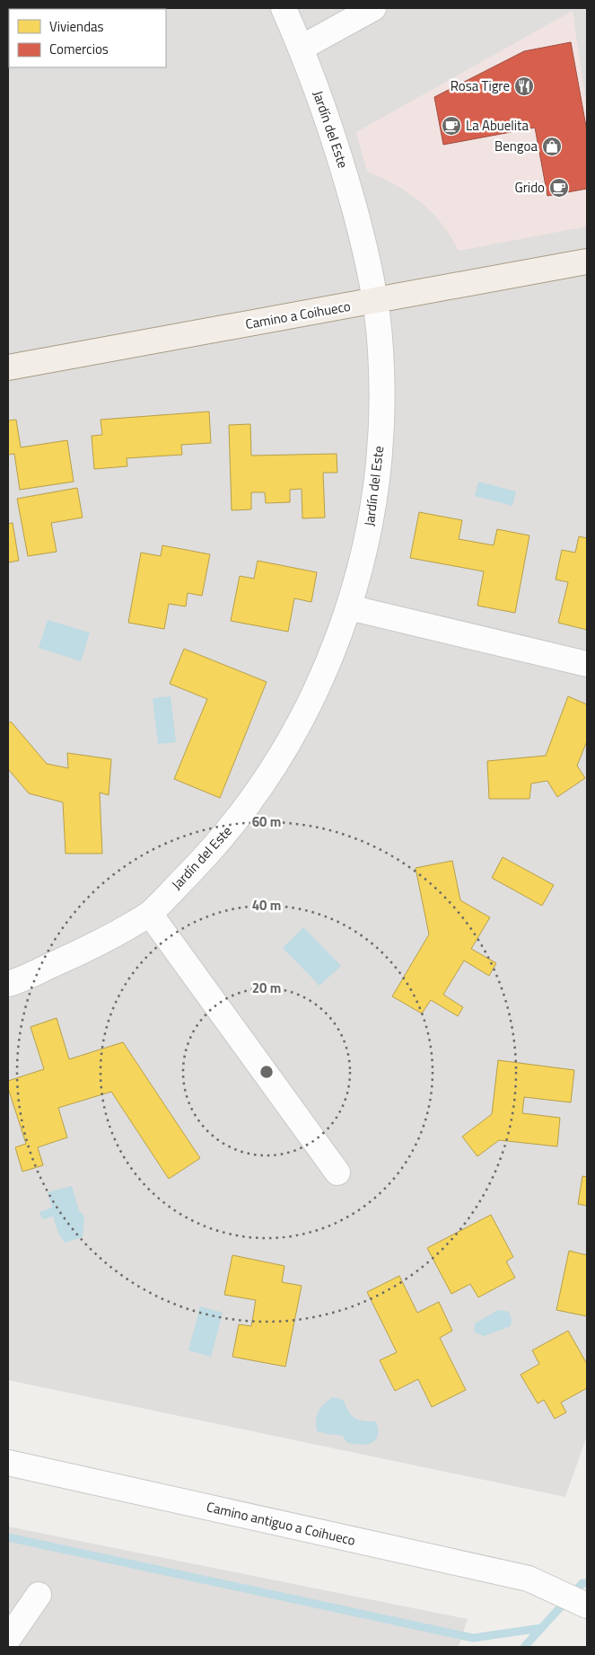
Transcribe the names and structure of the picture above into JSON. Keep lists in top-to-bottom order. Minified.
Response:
{"streets":{"main road":["Camino a Coihueco"],"street":["Jardín del Este","Camino antiguo a Coihueco"]},"crossings":[["Jardín del Este","Camino a Coihueco"]],"places":{"restaurant":["Rosa Tigre"],"cafe":["La Abuelita","Grido"],"shop":["Bengoa"]},"legend":["Viviendas","Comercios"],"rings":["60 m","40 m","20 m"]}
